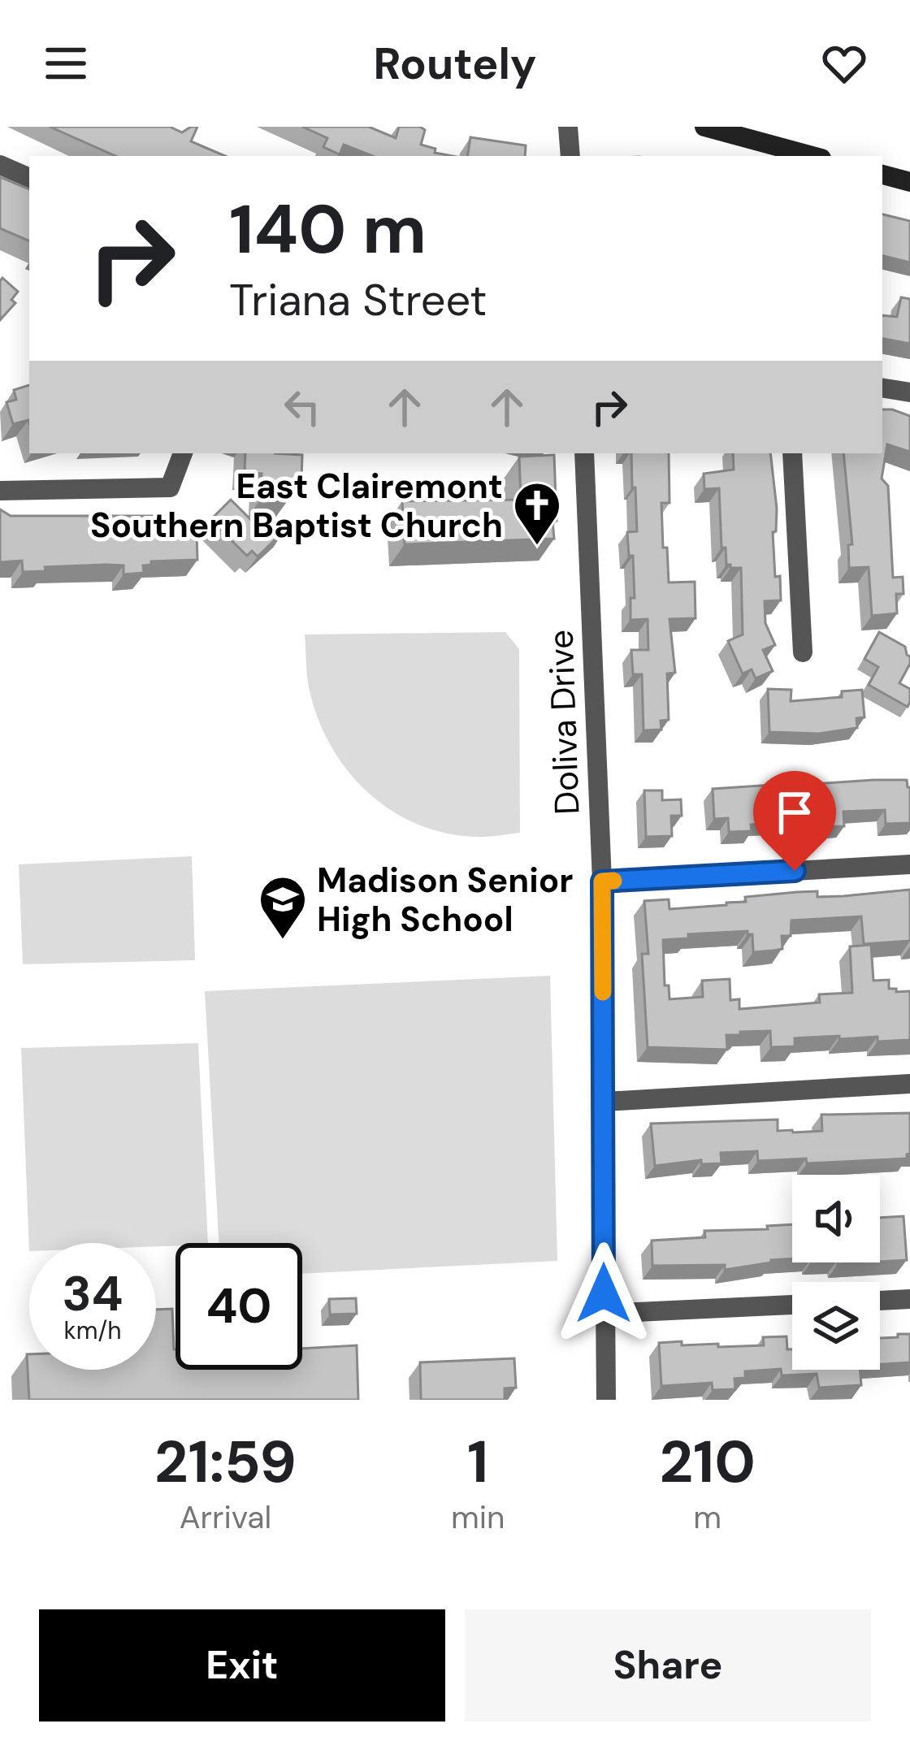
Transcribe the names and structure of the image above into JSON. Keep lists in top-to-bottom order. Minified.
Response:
{"streets":{"street":["Doliva Drive"]},"places":{"church":["East Clairemont Southern Baptist Church"],"school or university":["Madison Senior High School"]},"page":{"header":"Routely","turn":["140 m","Triana Street"],"speed":"34 km/h","limit":"40","eta":["21:59","Arrival","1","min","210","m"],"buttons":["Exit","Share"]}}
